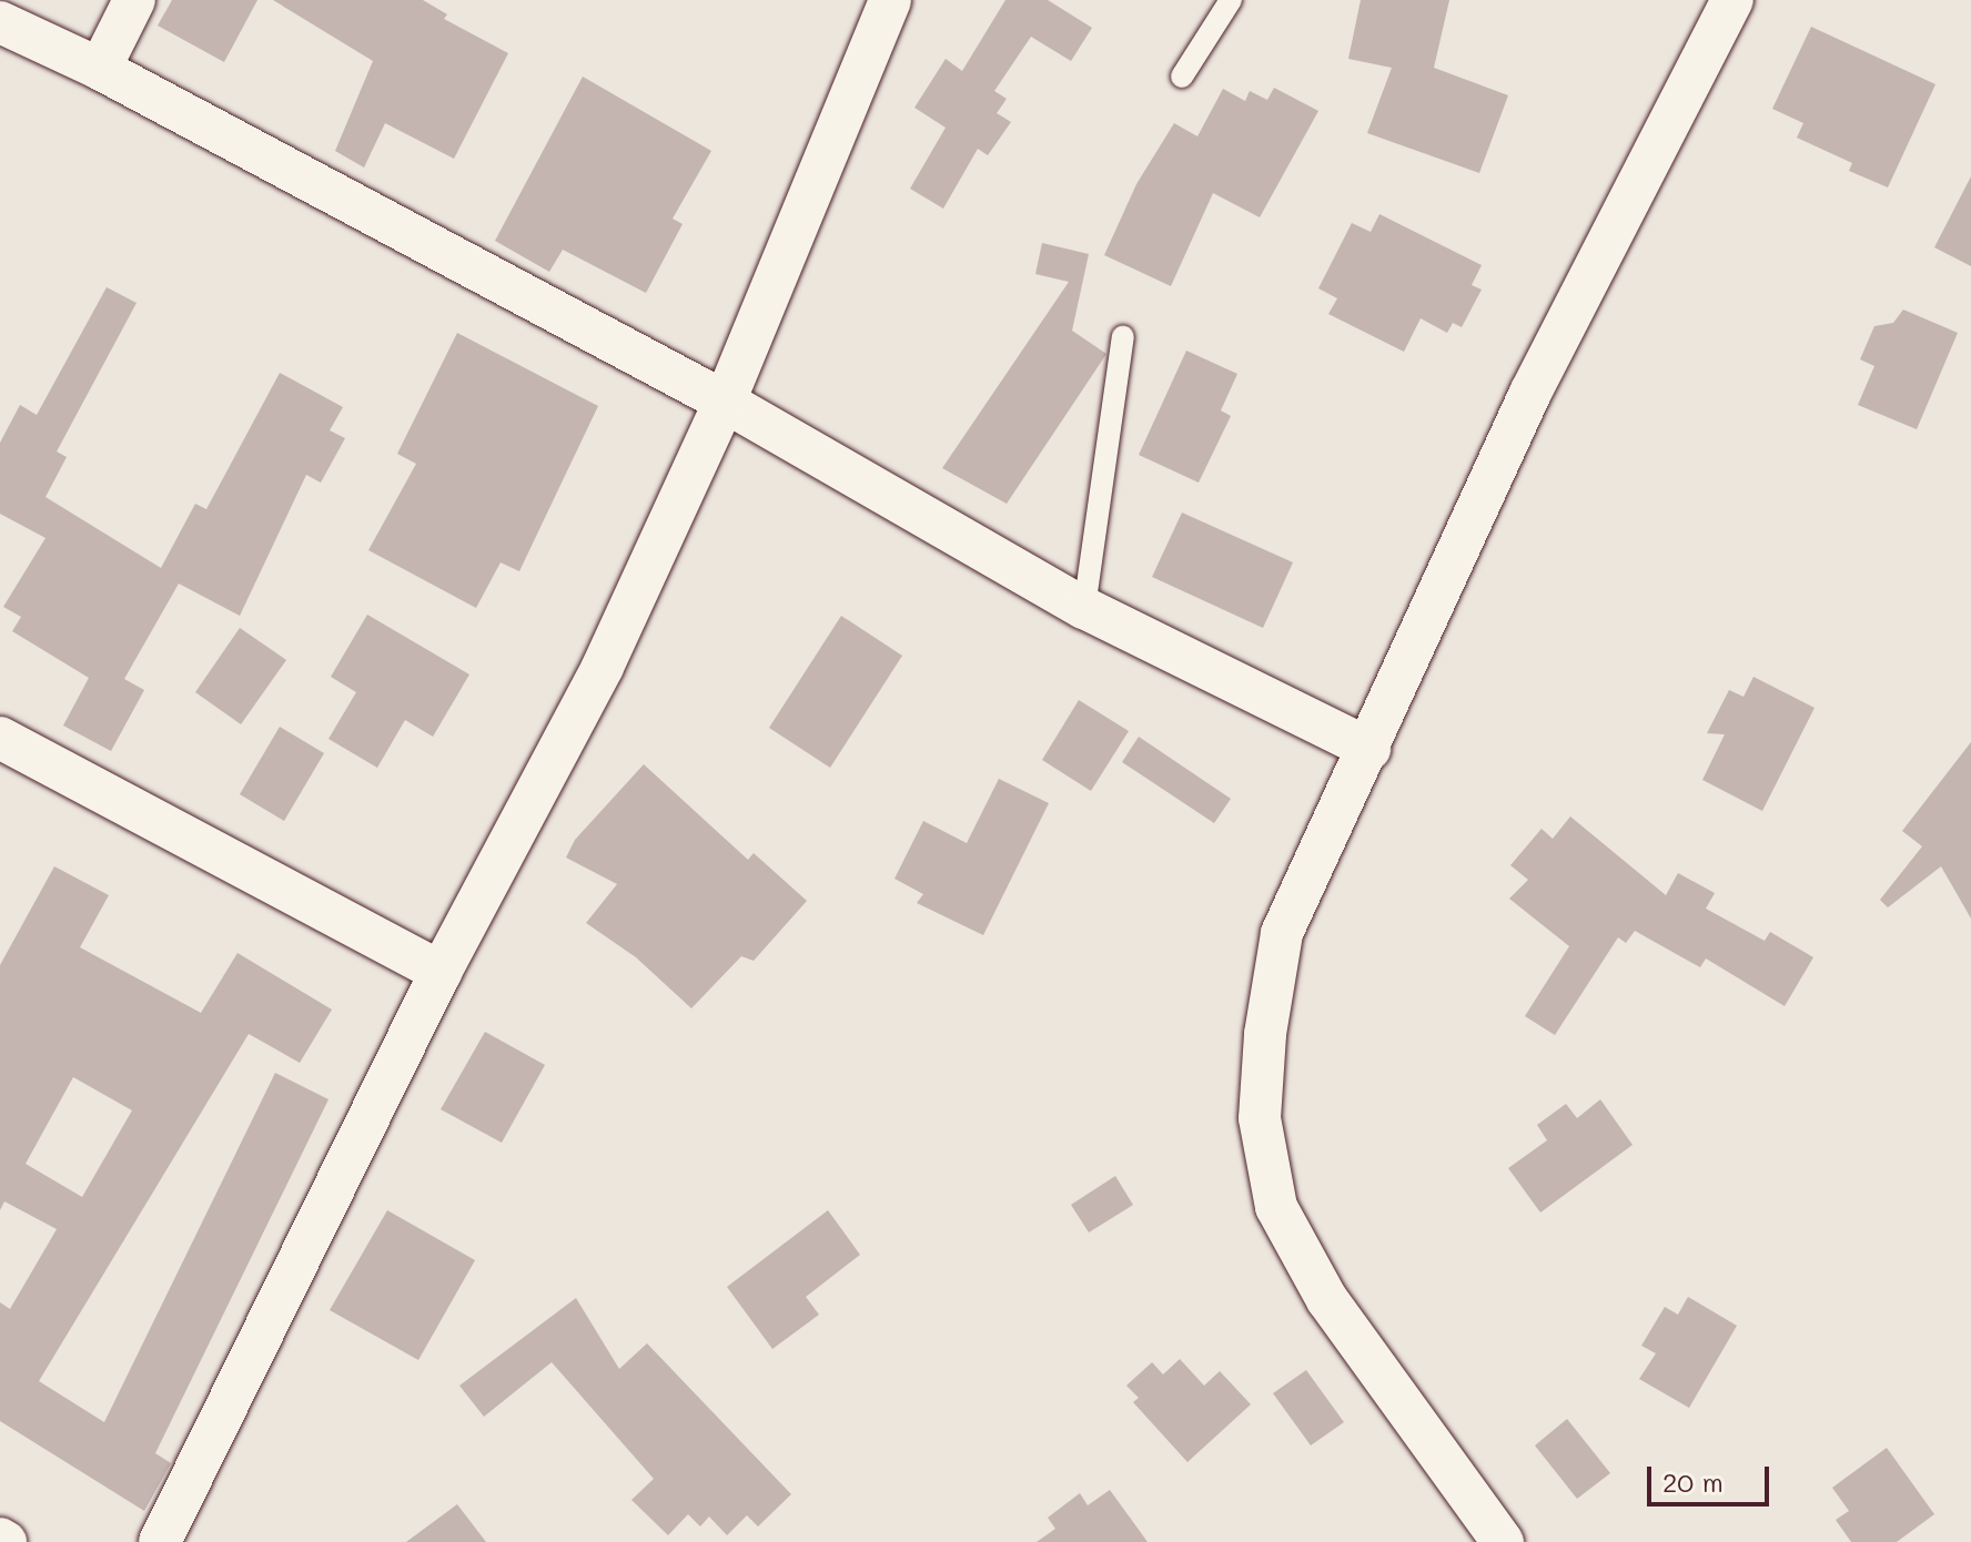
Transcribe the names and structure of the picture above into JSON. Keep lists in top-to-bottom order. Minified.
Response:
{"scale_bar":"20 m"}
